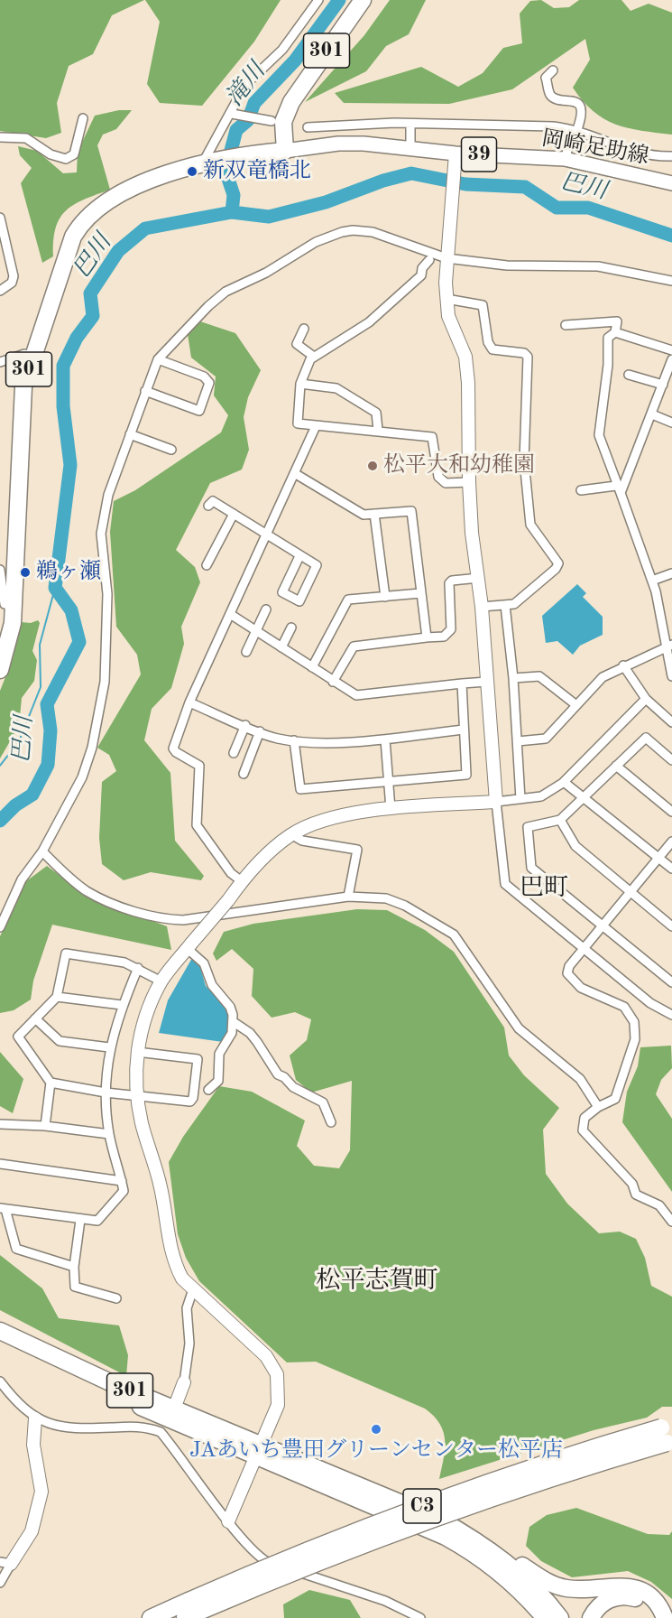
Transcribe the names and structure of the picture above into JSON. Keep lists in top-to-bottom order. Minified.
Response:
{"streets":{"highway":["301","C3"],"main road":["岡崎足助線","39"]},"crossings":[["301","岡崎足助線"]],"districts":["巴町","松平志賀町"],"water":["滝川","巴川"],"places":["新双竜橋北","松平大和幼稚園","鵜ヶ瀬","JAあいち豊田グリーンセンター松平店"]}
